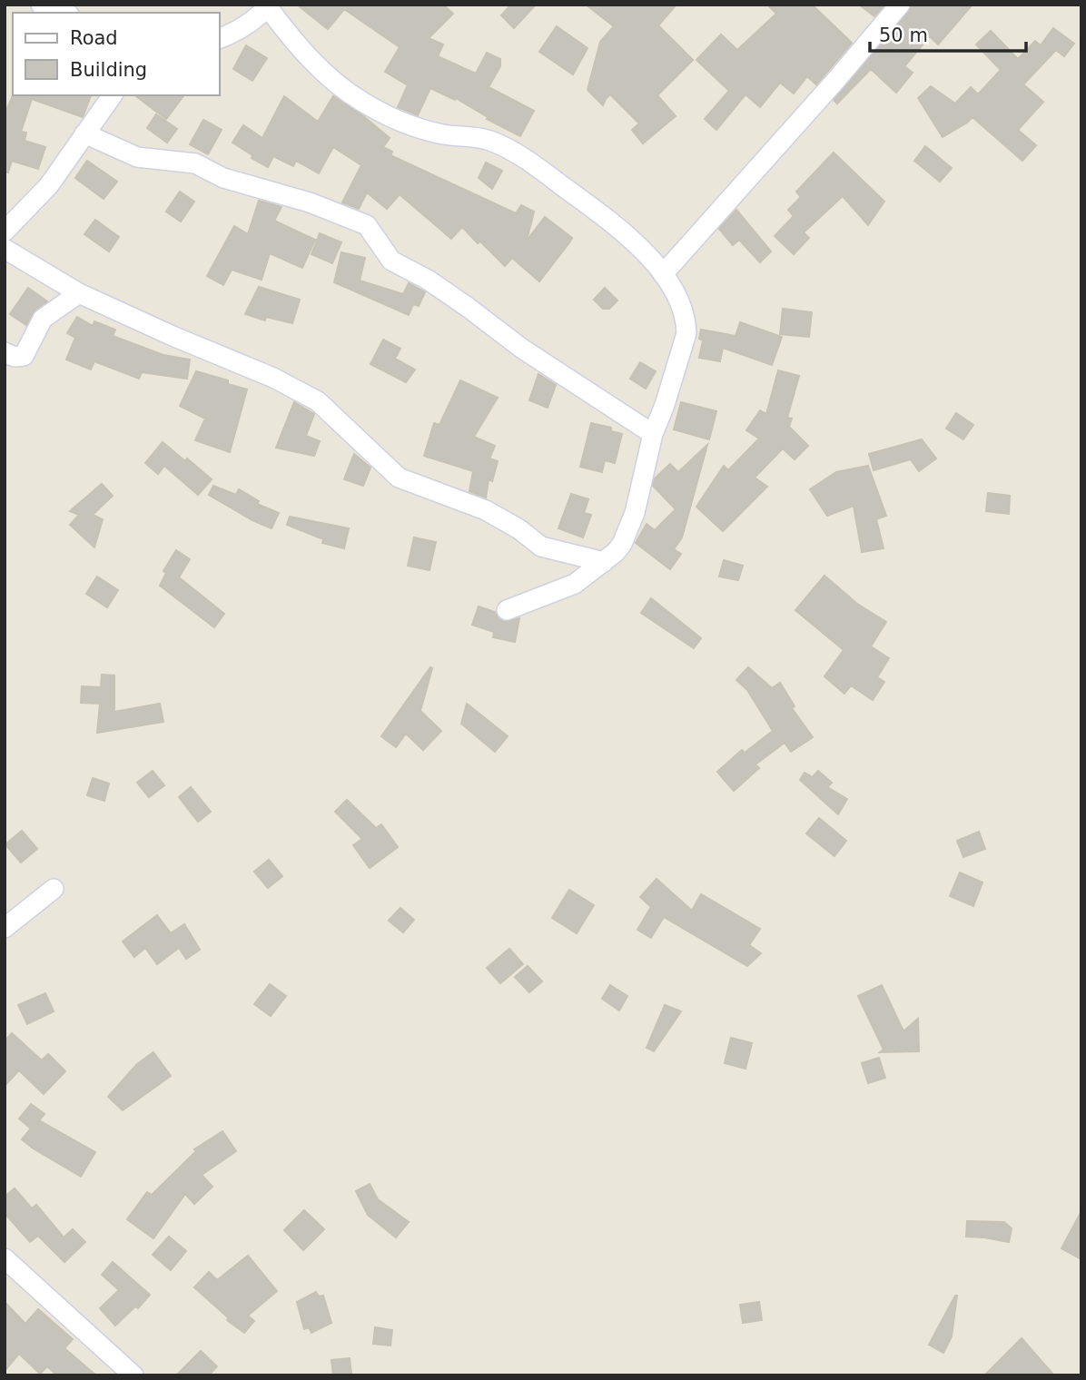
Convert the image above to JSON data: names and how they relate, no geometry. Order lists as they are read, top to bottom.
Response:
{
  "legend": ["Road", "Building"],
  "scale_bar": "50 m"
}
